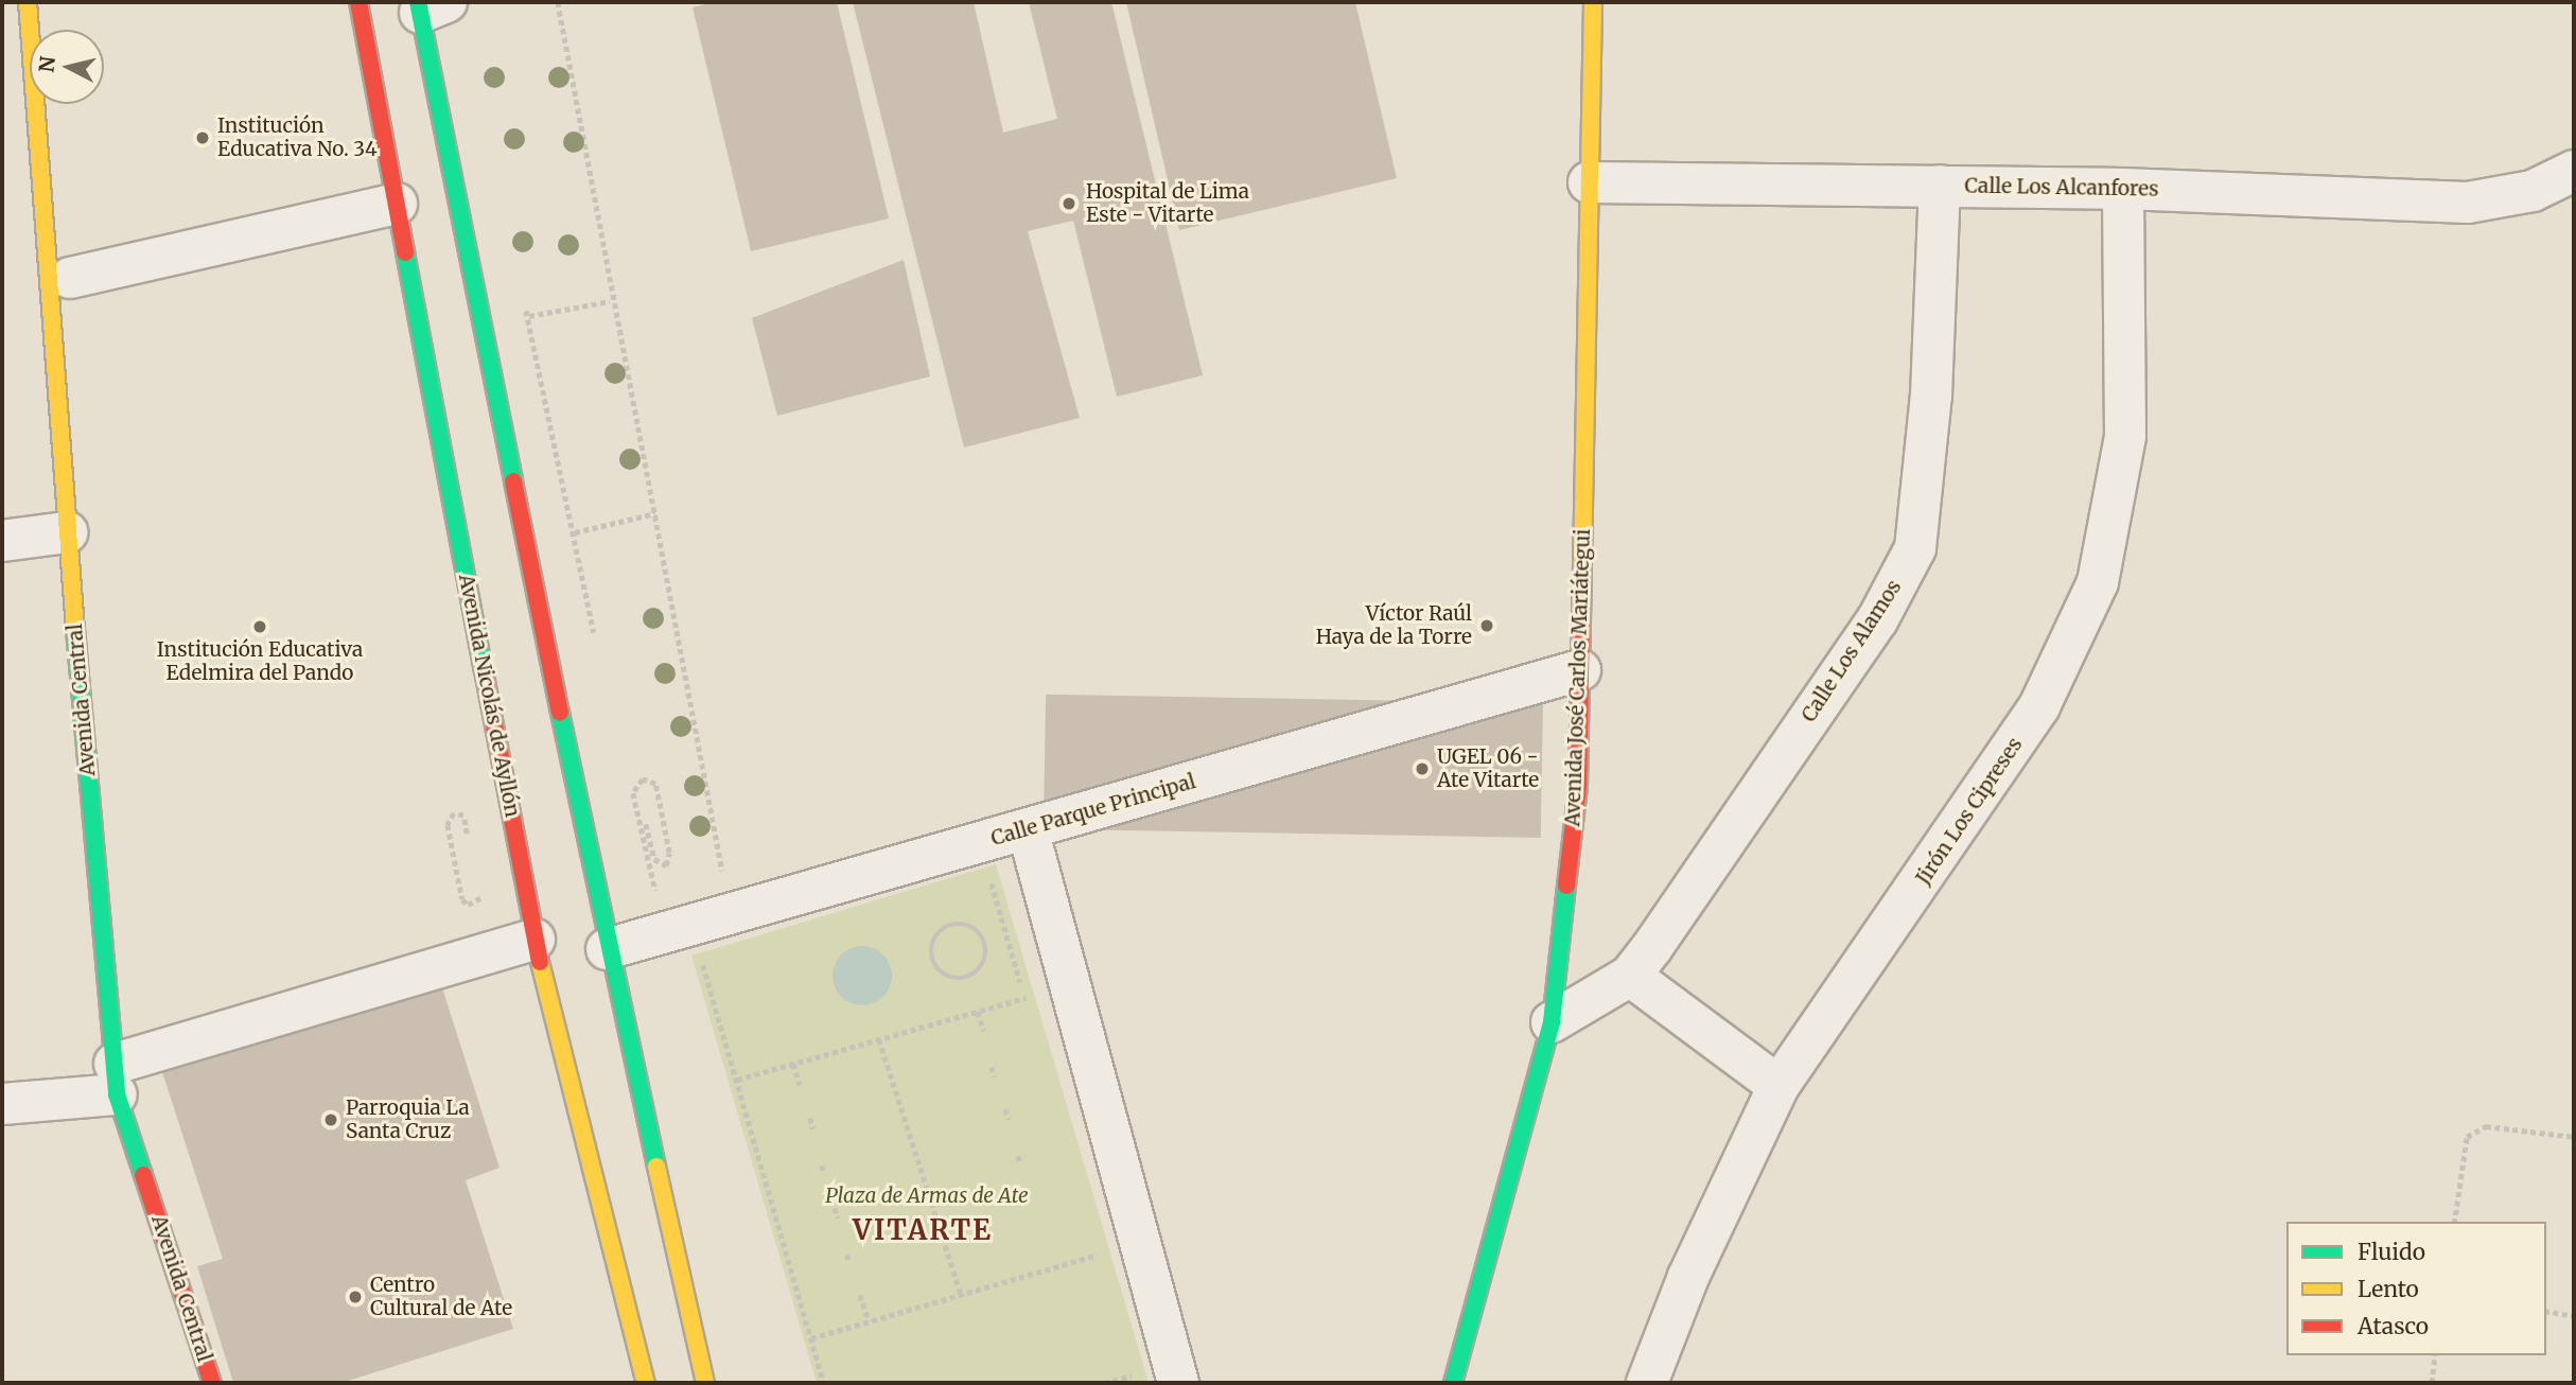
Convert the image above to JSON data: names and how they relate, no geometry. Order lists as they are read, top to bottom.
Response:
{
  "streets": {
    "street": [
      "Calle Los Alcanfores",
      "Calle Los Alamos",
      "Avenida José Carlos Mariátegui",
      "Avenida Nicolás de Ayllón",
      "Avenida Central",
      "Calle Parque Principal",
      "Jirón Los Cipreses"
    ]
  },
  "crossings": [
    ["Calle Los Alcanfores", "Calle Los Alamos"],
    ["Calle Los Alcanfores", "Avenida José Carlos Mariátegui"],
    ["Calle Los Alcanfores", "Jirón Los Cipreses"],
    ["Calle Los Alamos", "Avenida José Carlos Mariátegui"],
    ["Avenida José Carlos Mariátegui", "Calle Parque Principal"]
  ],
  "districts": ["VITARTE"],
  "parks": ["Plaza de Armas de Ate"],
  "places": [
    "Institución Educativa No. 34",
    "Hospital de Lima Este - Vitarte",
    "Víctor Raúl Haya de la Torre",
    "Institución Educativa Edelmira del Pando",
    "UGEL 06 - Ate Vitarte",
    "Parroquia La Santa Cruz",
    "Centro Cultural de Ate"
  ],
  "legend": ["Fluido", "Lento", "Atasco"],
  "north": "left"
}
